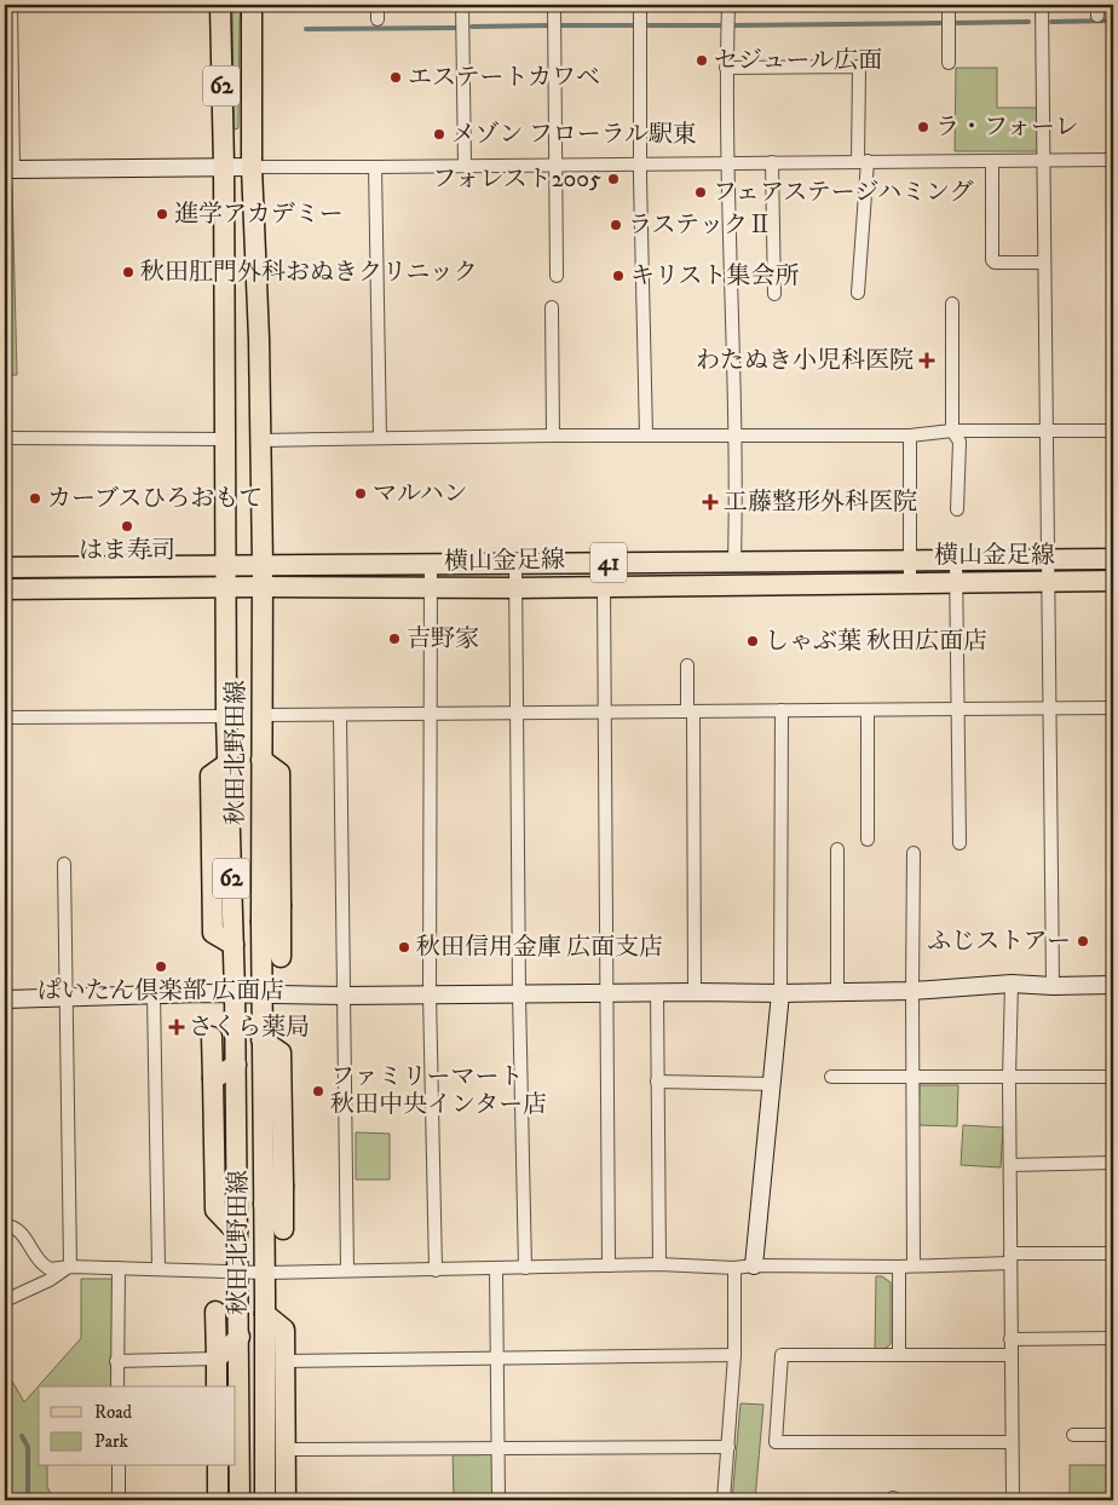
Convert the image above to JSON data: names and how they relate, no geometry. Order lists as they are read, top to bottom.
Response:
{
  "streets": {
    "main road": [
      "62",
      "横山金足線",
      "41",
      "秋田北野田線"
    ]
  },
  "crossings": [
    ["横山金足線", "秋田北野田線"]
  ],
  "places": {
    "other": [
      "セジュール広面",
      "エステートカワベ",
      "ラ・フォーレ",
      "メゾン フローラル駅東",
      "フォレスト2005",
      "フェアステージハミング",
      "進学アカデミー",
      "ラステックⅡ",
      "秋田肛門外科おぬきクリニック",
      "キリスト集会所",
      "マルハン",
      "カーブスひろおもて",
      "はま寿司",
      "吉野家",
      "しゃぶ葉 秋田広面店",
      "ふじストアー",
      "秋田信用金庫 広面支店",
      "ぱいたん倶楽部 広面店",
      "ファミリーマート 秋田中央インター店"
    ],
    "health": ["わたぬき小児科医院", "工藤整形外科医院", "さくら薬局"]
  },
  "legend": ["Road", "Park"]
}
